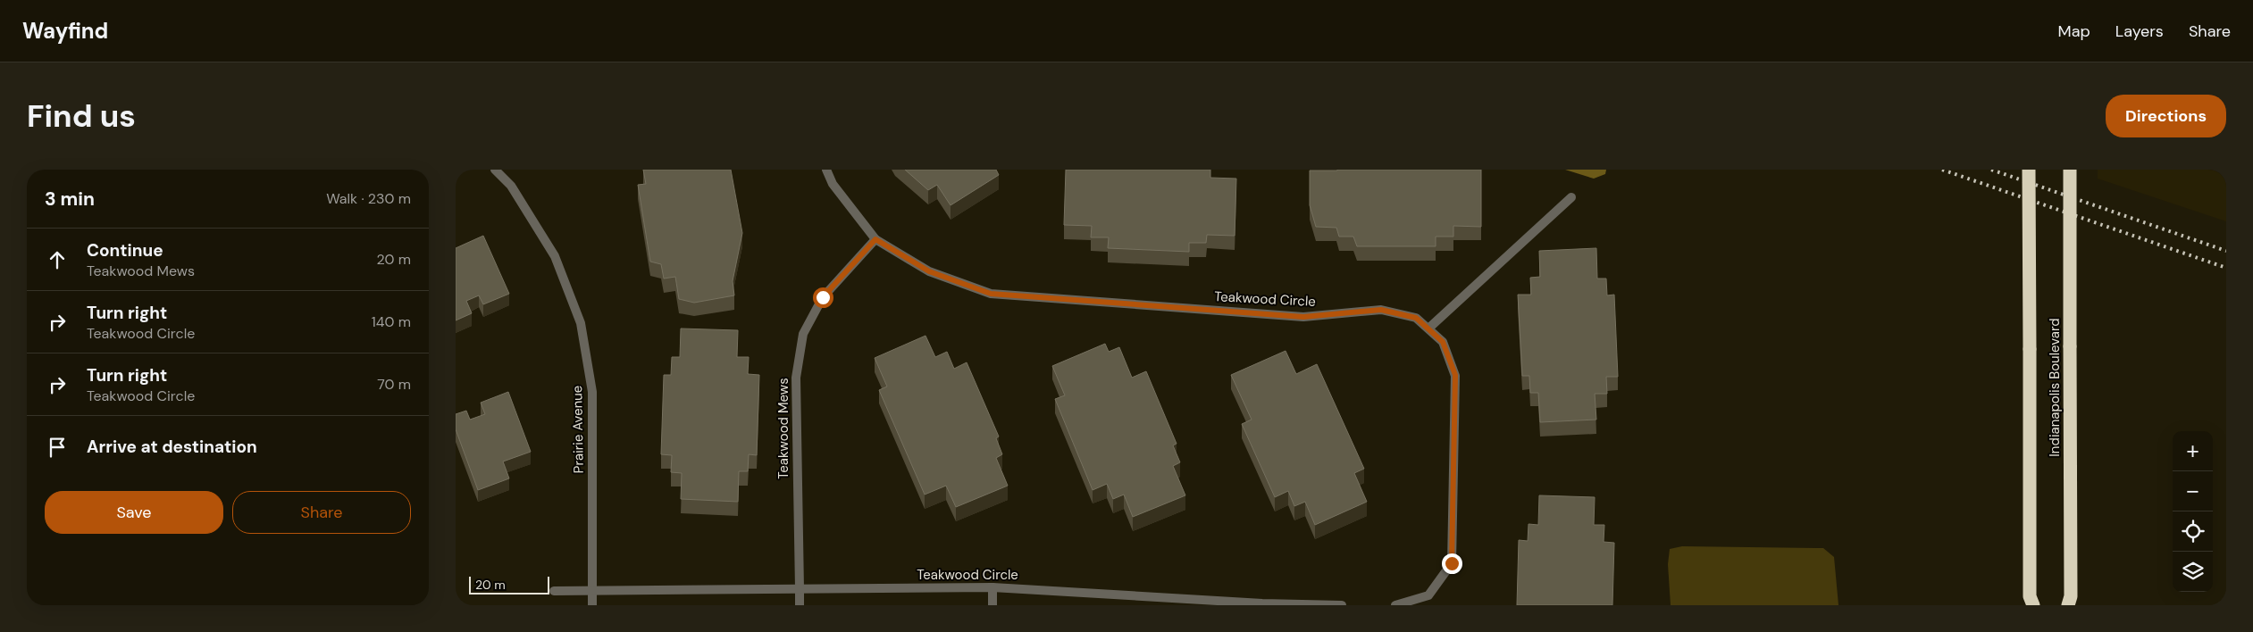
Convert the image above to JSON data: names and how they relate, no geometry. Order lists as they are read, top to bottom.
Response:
{
  "streets": {
    "highway": ["Indianapolis Boulevard"],
    "street": ["Teakwood Circle", "Teakwood Mews", "Prairie Avenue"]
  },
  "crossings": [
    ["Teakwood Circle", "Teakwood Mews"],
    ["Teakwood Circle", "Prairie Avenue"]
  ],
  "scale_bar": "20 m",
  "page": {
    "header": "Wayfind",
    "nav": ["Map", "Layers", "Share"],
    "buttons": [
      "Directions",
      ["Save", "Share"]
    ],
    "title": "Find us",
    "heading": ["3 min", "Walk · 230 m"],
    "list": [
      ["Continue", "Teakwood Mews", "20 m"],
      ["Turn right", "Teakwood Circle", "140 m"],
      ["Turn right", "Teakwood Circle", "70 m"],
      "Arrive at destination"
    ],
    "map_buttons": ["+", "−"],
    "scale": "20 m"
  }
}
